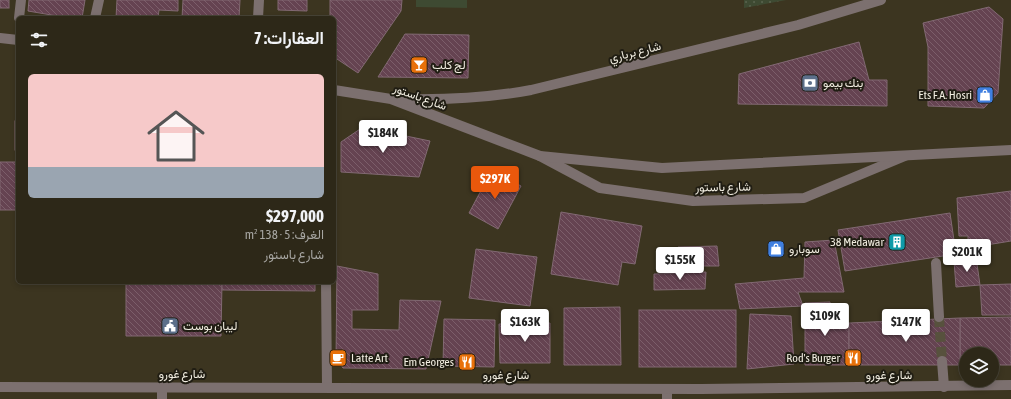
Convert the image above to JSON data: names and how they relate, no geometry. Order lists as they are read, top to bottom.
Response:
{
  "streets": {
    "street": ["شارع برباري", "شارع باستور", "شارع غورو"]
  },
  "crossings": [
    ["شارع برباري", "شارع باستور"]
  ],
  "places": {
    "bar": ["لج كلب"],
    "bank": ["بنك بيمو"],
    "shop": ["Ets F.A. Hosri", "سوبارو"],
    "building": ["38 Medawar"],
    "public building": ["ليبان بوست"],
    "cafe": ["Latte Art"],
    "restaurant": ["Rod's Burger", "Em Georges"]
  },
  "page": {
    "heading": "العقارات: 7",
    "list": [
      {
        "name": "$297,000",
        "note": "الغرف: 5 · 138 m² · شارع باستور"
      }
    ],
    "price": [
      "$184K",
      "$297K",
      "$201K",
      "$155K",
      "$109K",
      "$163K",
      "$147K"
    ]
  }
}
